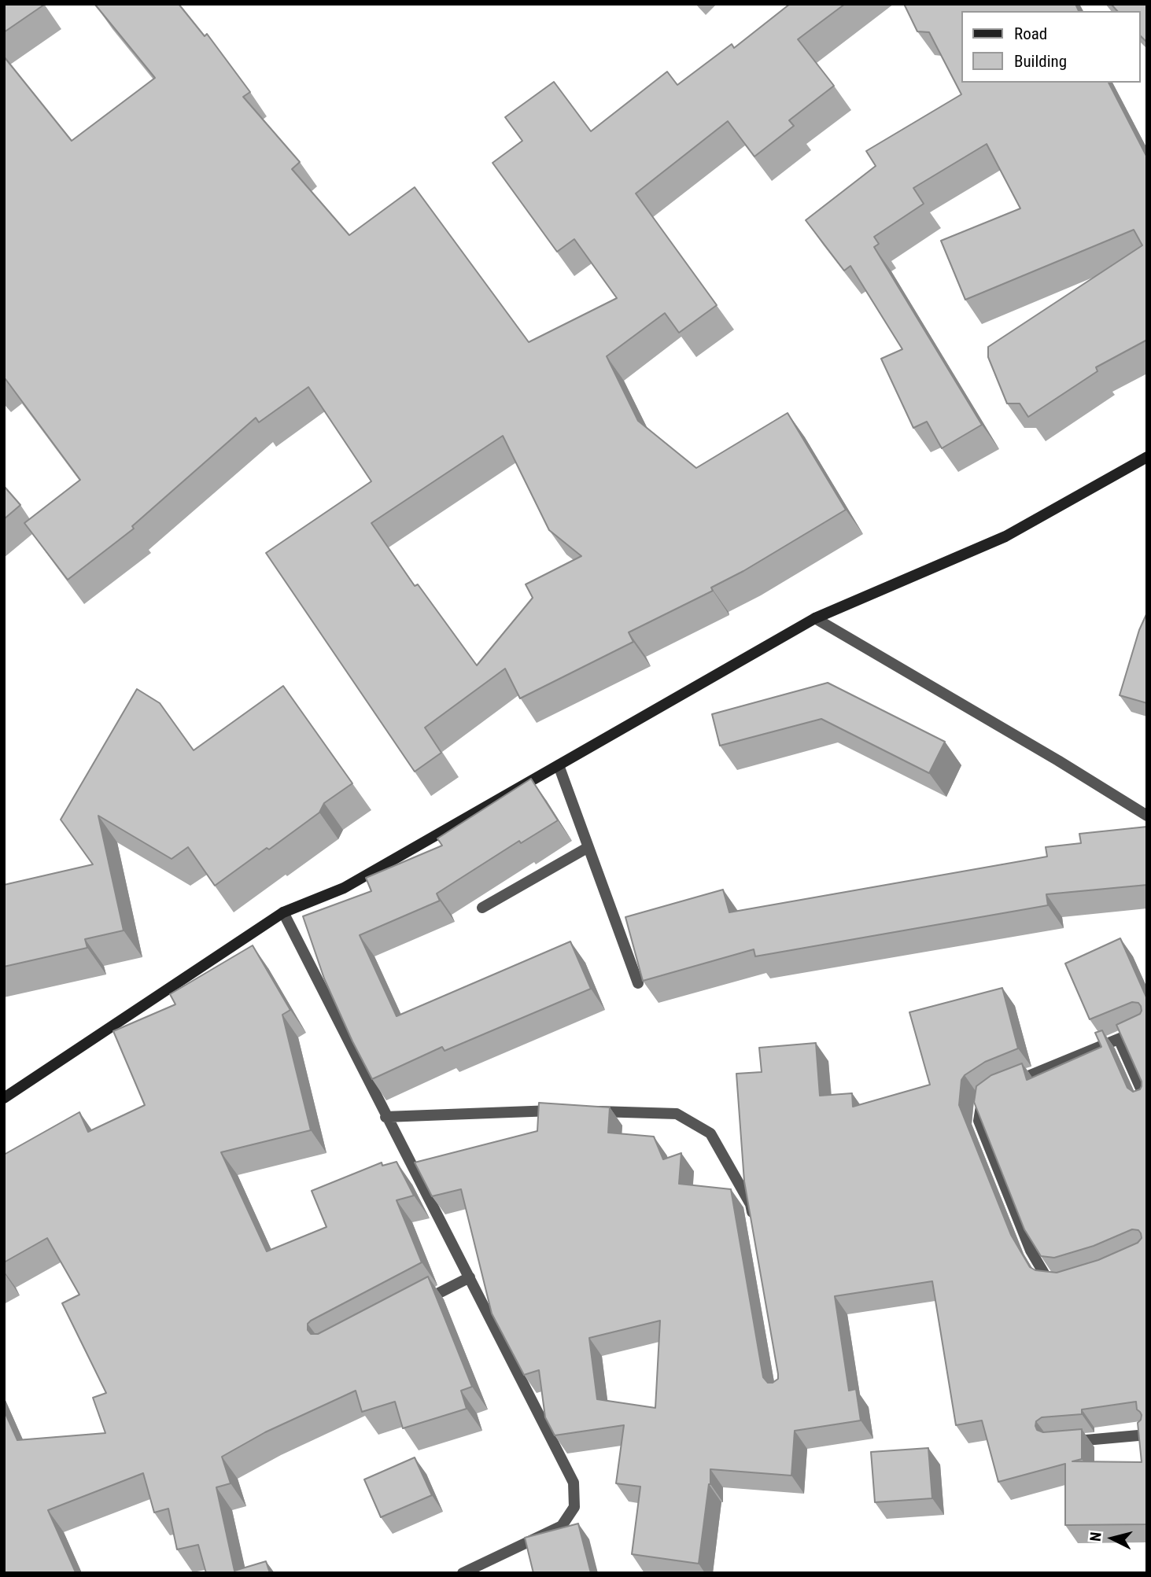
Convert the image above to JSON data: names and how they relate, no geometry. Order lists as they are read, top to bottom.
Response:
{
  "legend": ["Road", "Building"],
  "north": "left"
}
